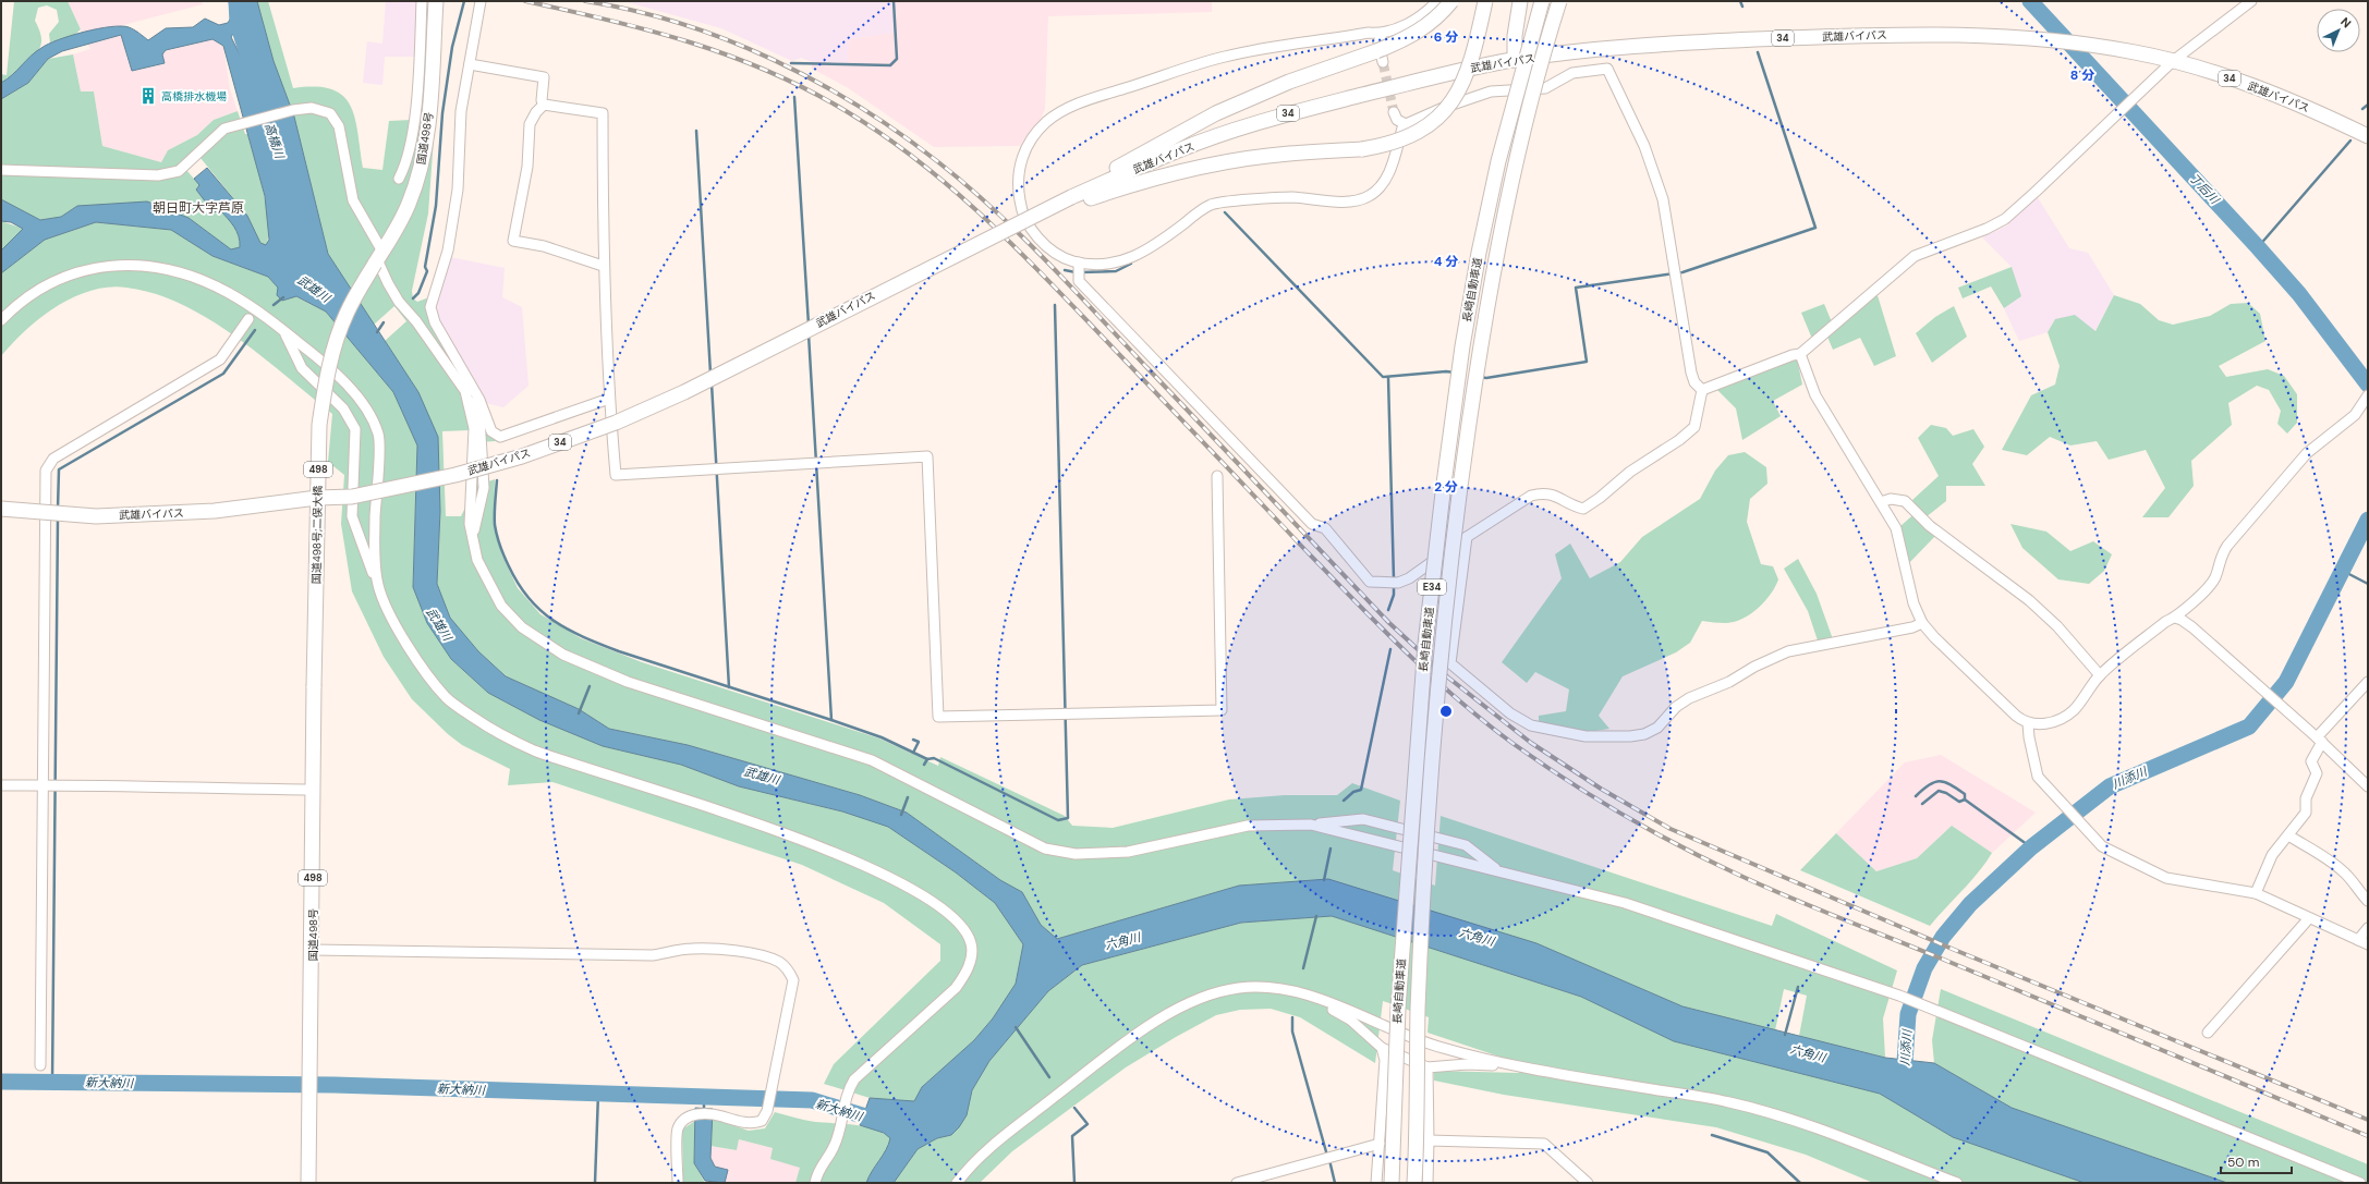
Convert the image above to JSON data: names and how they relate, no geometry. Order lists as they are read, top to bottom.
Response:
{
  "streets": {
    "highway": [
      "武雄バイパス",
      "34",
      "国道498号",
      "長崎自動車道",
      "498",
      "国道498号;二俣大橋",
      "E34"
    ]
  },
  "crossings": [
    ["武雄バイパス", "国道498号;二俣大橋"],
    ["国道498号", "国道498号;二俣大橋"]
  ],
  "districts": ["朝日町大字芦原"],
  "water": [
    "高橋川",
    "丁后川",
    "武雄川",
    "川添川",
    "六角川",
    "新大納川"
  ],
  "places": {
    "building": ["高橋排水機場"]
  },
  "scale_bar": "50 m",
  "north": "top right",
  "rings": [
    "6 分",
    "8 分",
    "4 分",
    "2 分"
  ]
}
